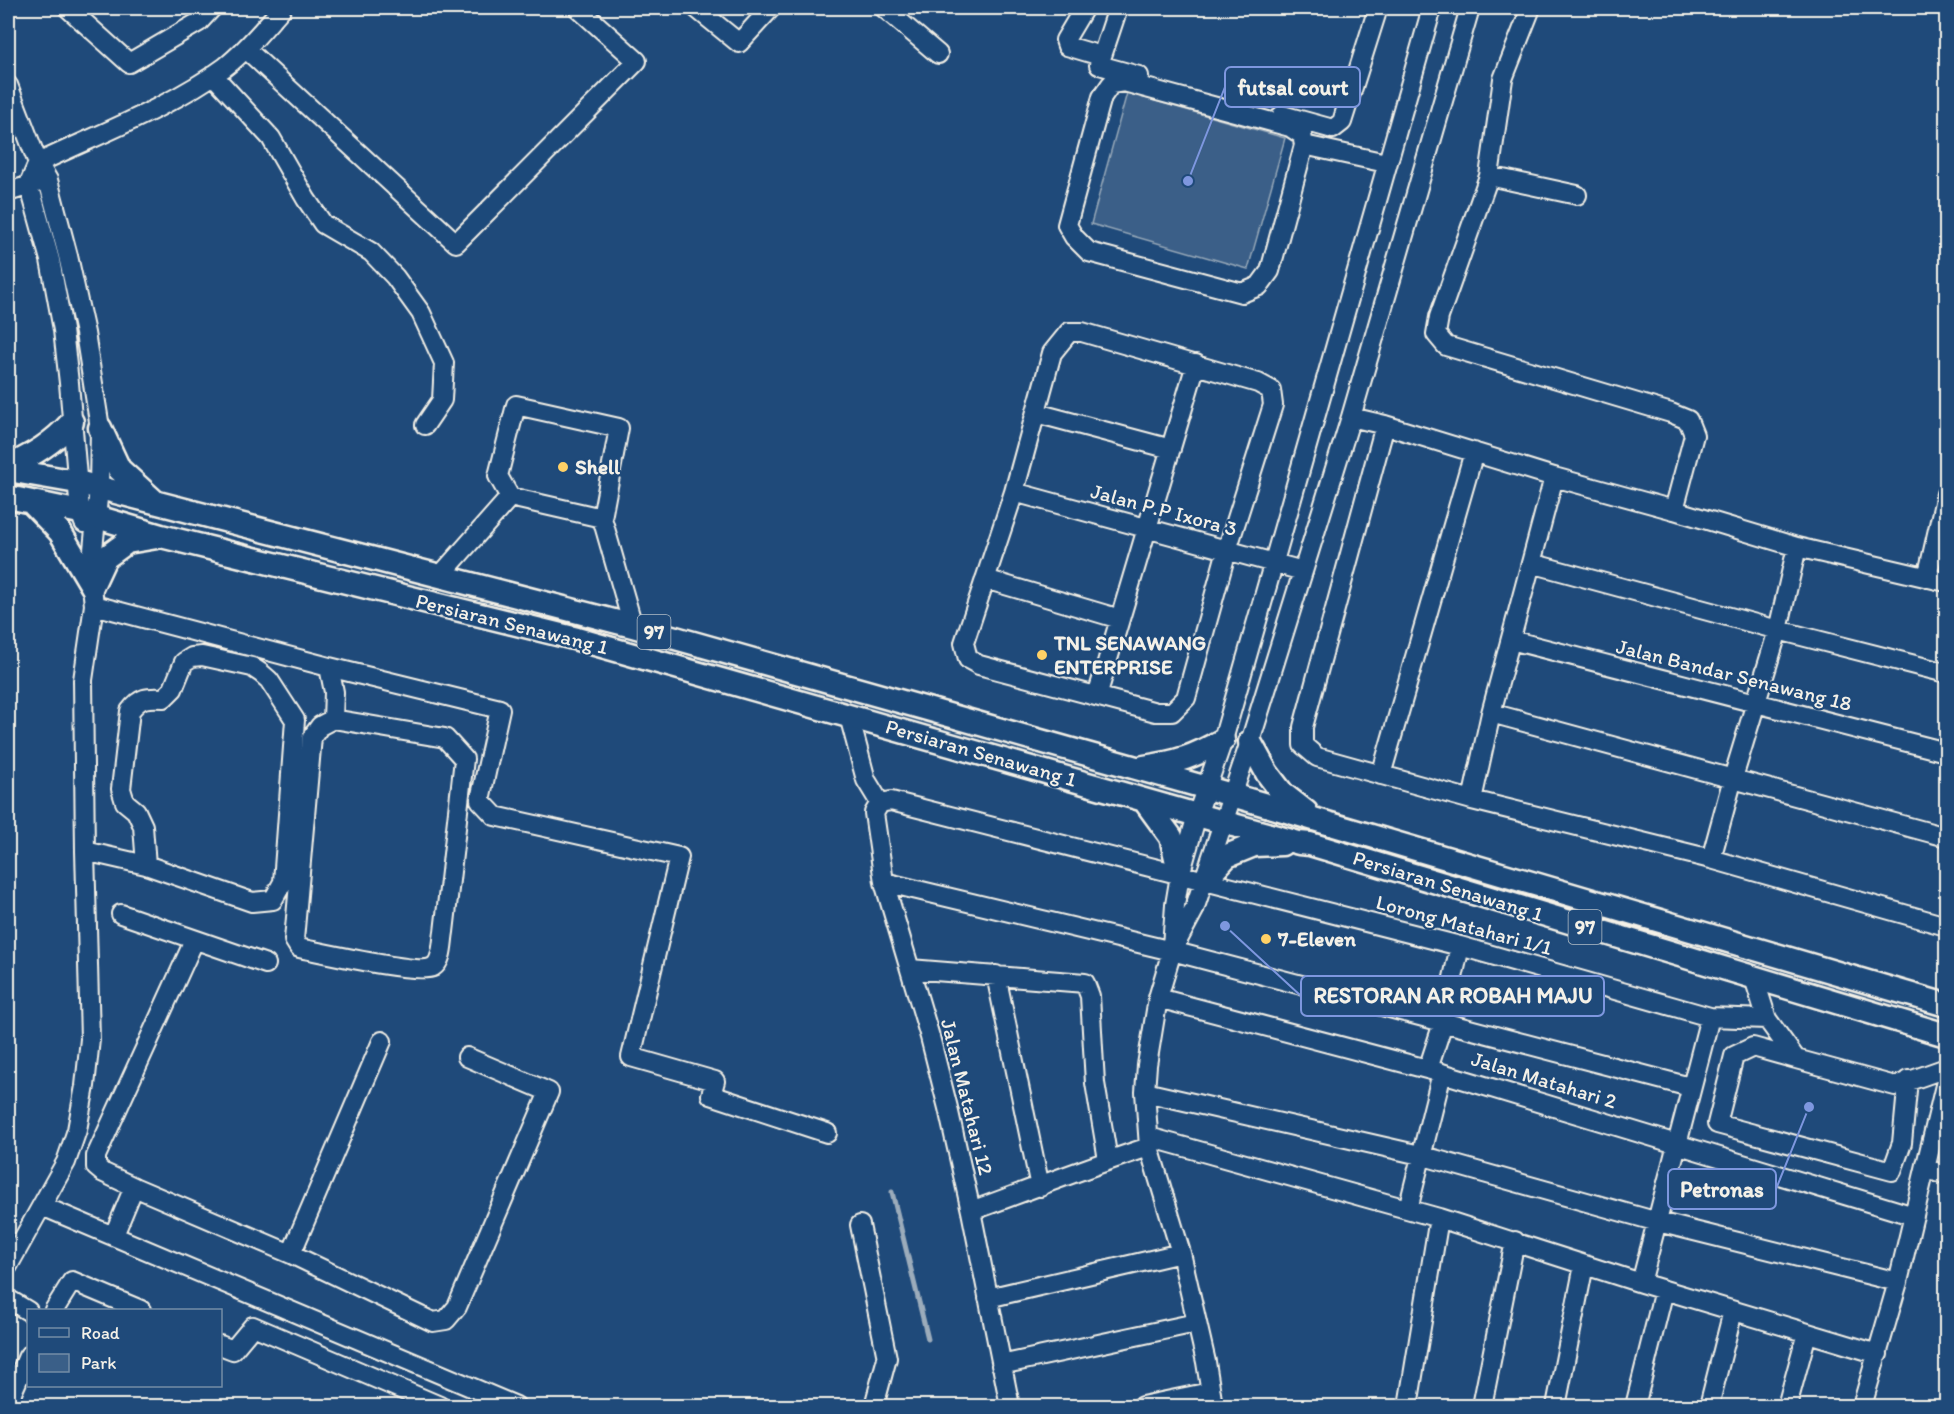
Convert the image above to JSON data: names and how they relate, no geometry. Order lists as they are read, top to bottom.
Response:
{
  "streets": {
    "main road": ["Persiaran Senawang 1", "97"],
    "street": [
      "Jalan P.P Ixora 3",
      "Jalan Bandar Senawang 18",
      "Lorong Matahari 1/1",
      "Jalan Matahari 2",
      "Jalan Matahari 12"
    ]
  },
  "crossings": [
    ["Lorong Matahari 1/1", "Jalan Matahari 12"]
  ],
  "places": [
    "futsal court",
    "Shell",
    "TNL SENAWANG ENTERPRISE",
    "RESTORAN AR ROBAH MAJU",
    "7-Eleven",
    "Petronas"
  ],
  "legend": ["Road", "Park"]
}
